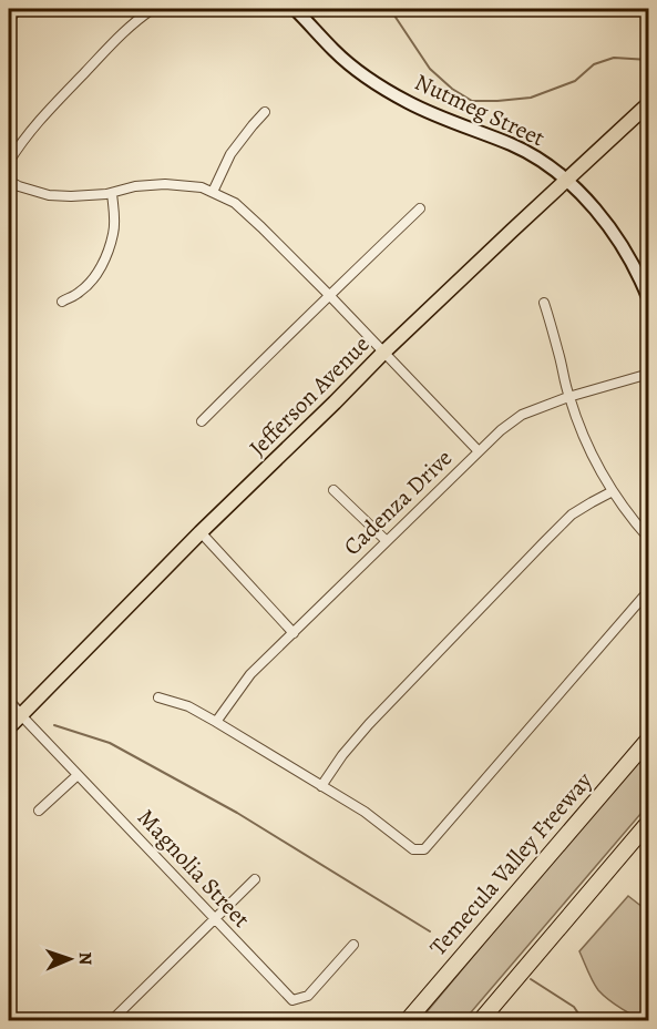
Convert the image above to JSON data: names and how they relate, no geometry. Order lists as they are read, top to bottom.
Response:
{
  "streets": {
    "highway": ["Temecula Valley Freeway"],
    "main road": ["Nutmeg Street", "Jefferson Avenue"],
    "street": ["Cadenza Drive", "Magnolia Street"]
  },
  "crossings": [
    ["Nutmeg Street", "Jefferson Avenue"],
    ["Jefferson Avenue", "Magnolia Street"]
  ],
  "north": "right"
}
